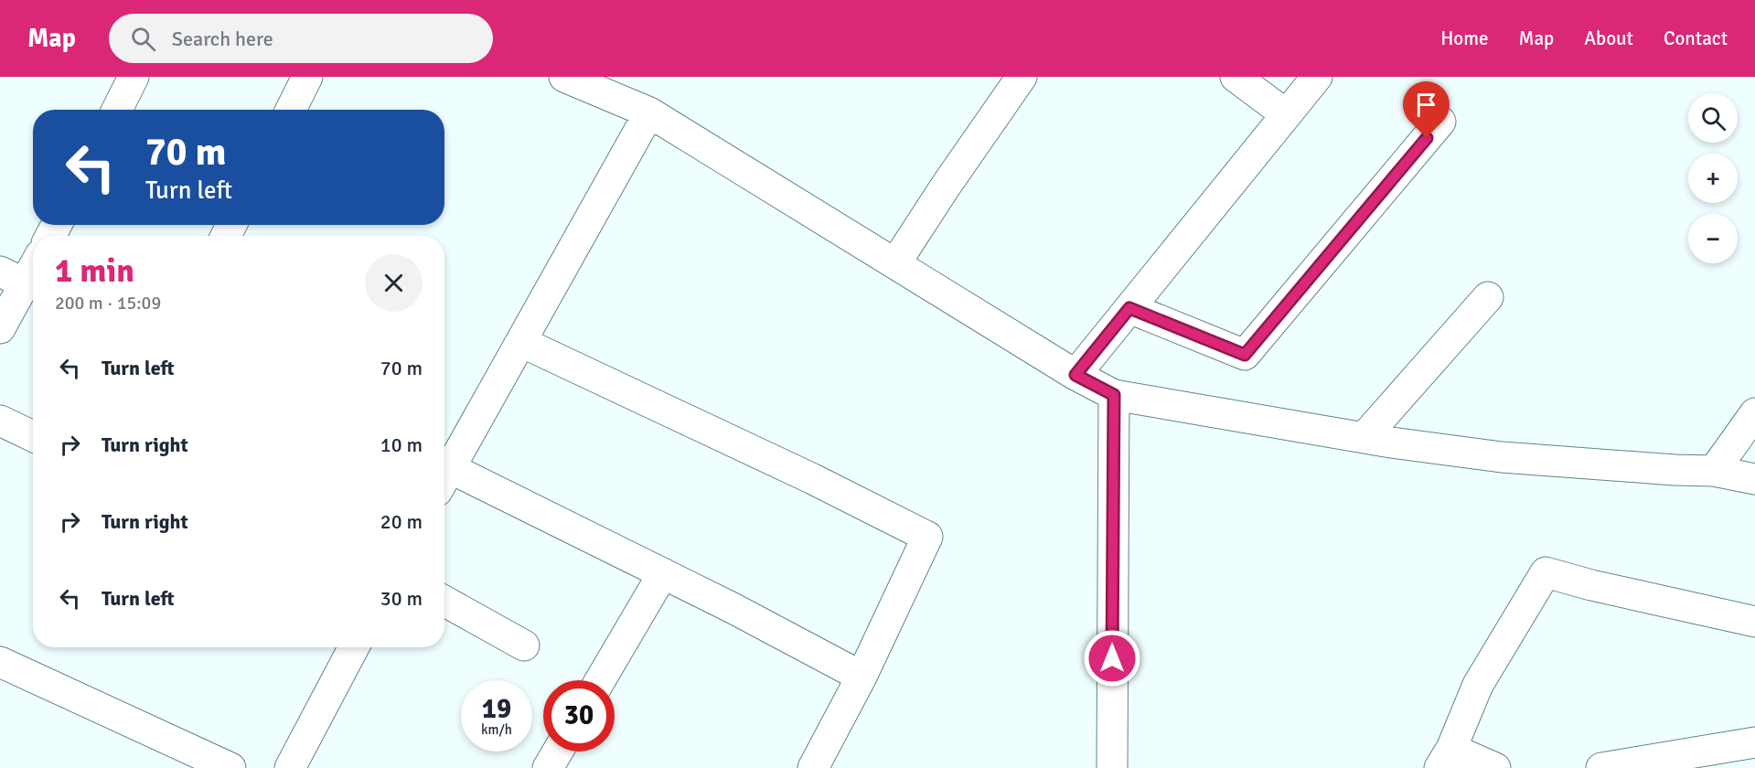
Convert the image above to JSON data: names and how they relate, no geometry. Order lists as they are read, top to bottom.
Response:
{
  "page": {
    "header": "Map",
    "search": "Search here",
    "nav": [
      "Home",
      "Map",
      "About",
      "Contact"
    ],
    "map_buttons": ["+", "−"],
    "turn": ["70 m", "Turn left"],
    "heading": ["1 min", "200 m · 15:09"],
    "list": [
      {
        "name": "Turn left",
        "value": "70 m"
      },
      {
        "name": "Turn right",
        "value": "10 m"
      },
      {
        "name": "Turn right",
        "value": "20 m"
      },
      {
        "name": "Turn left",
        "value": "30 m"
      }
    ],
    "speed": "19 km/h",
    "limit": "30"
  }
}
